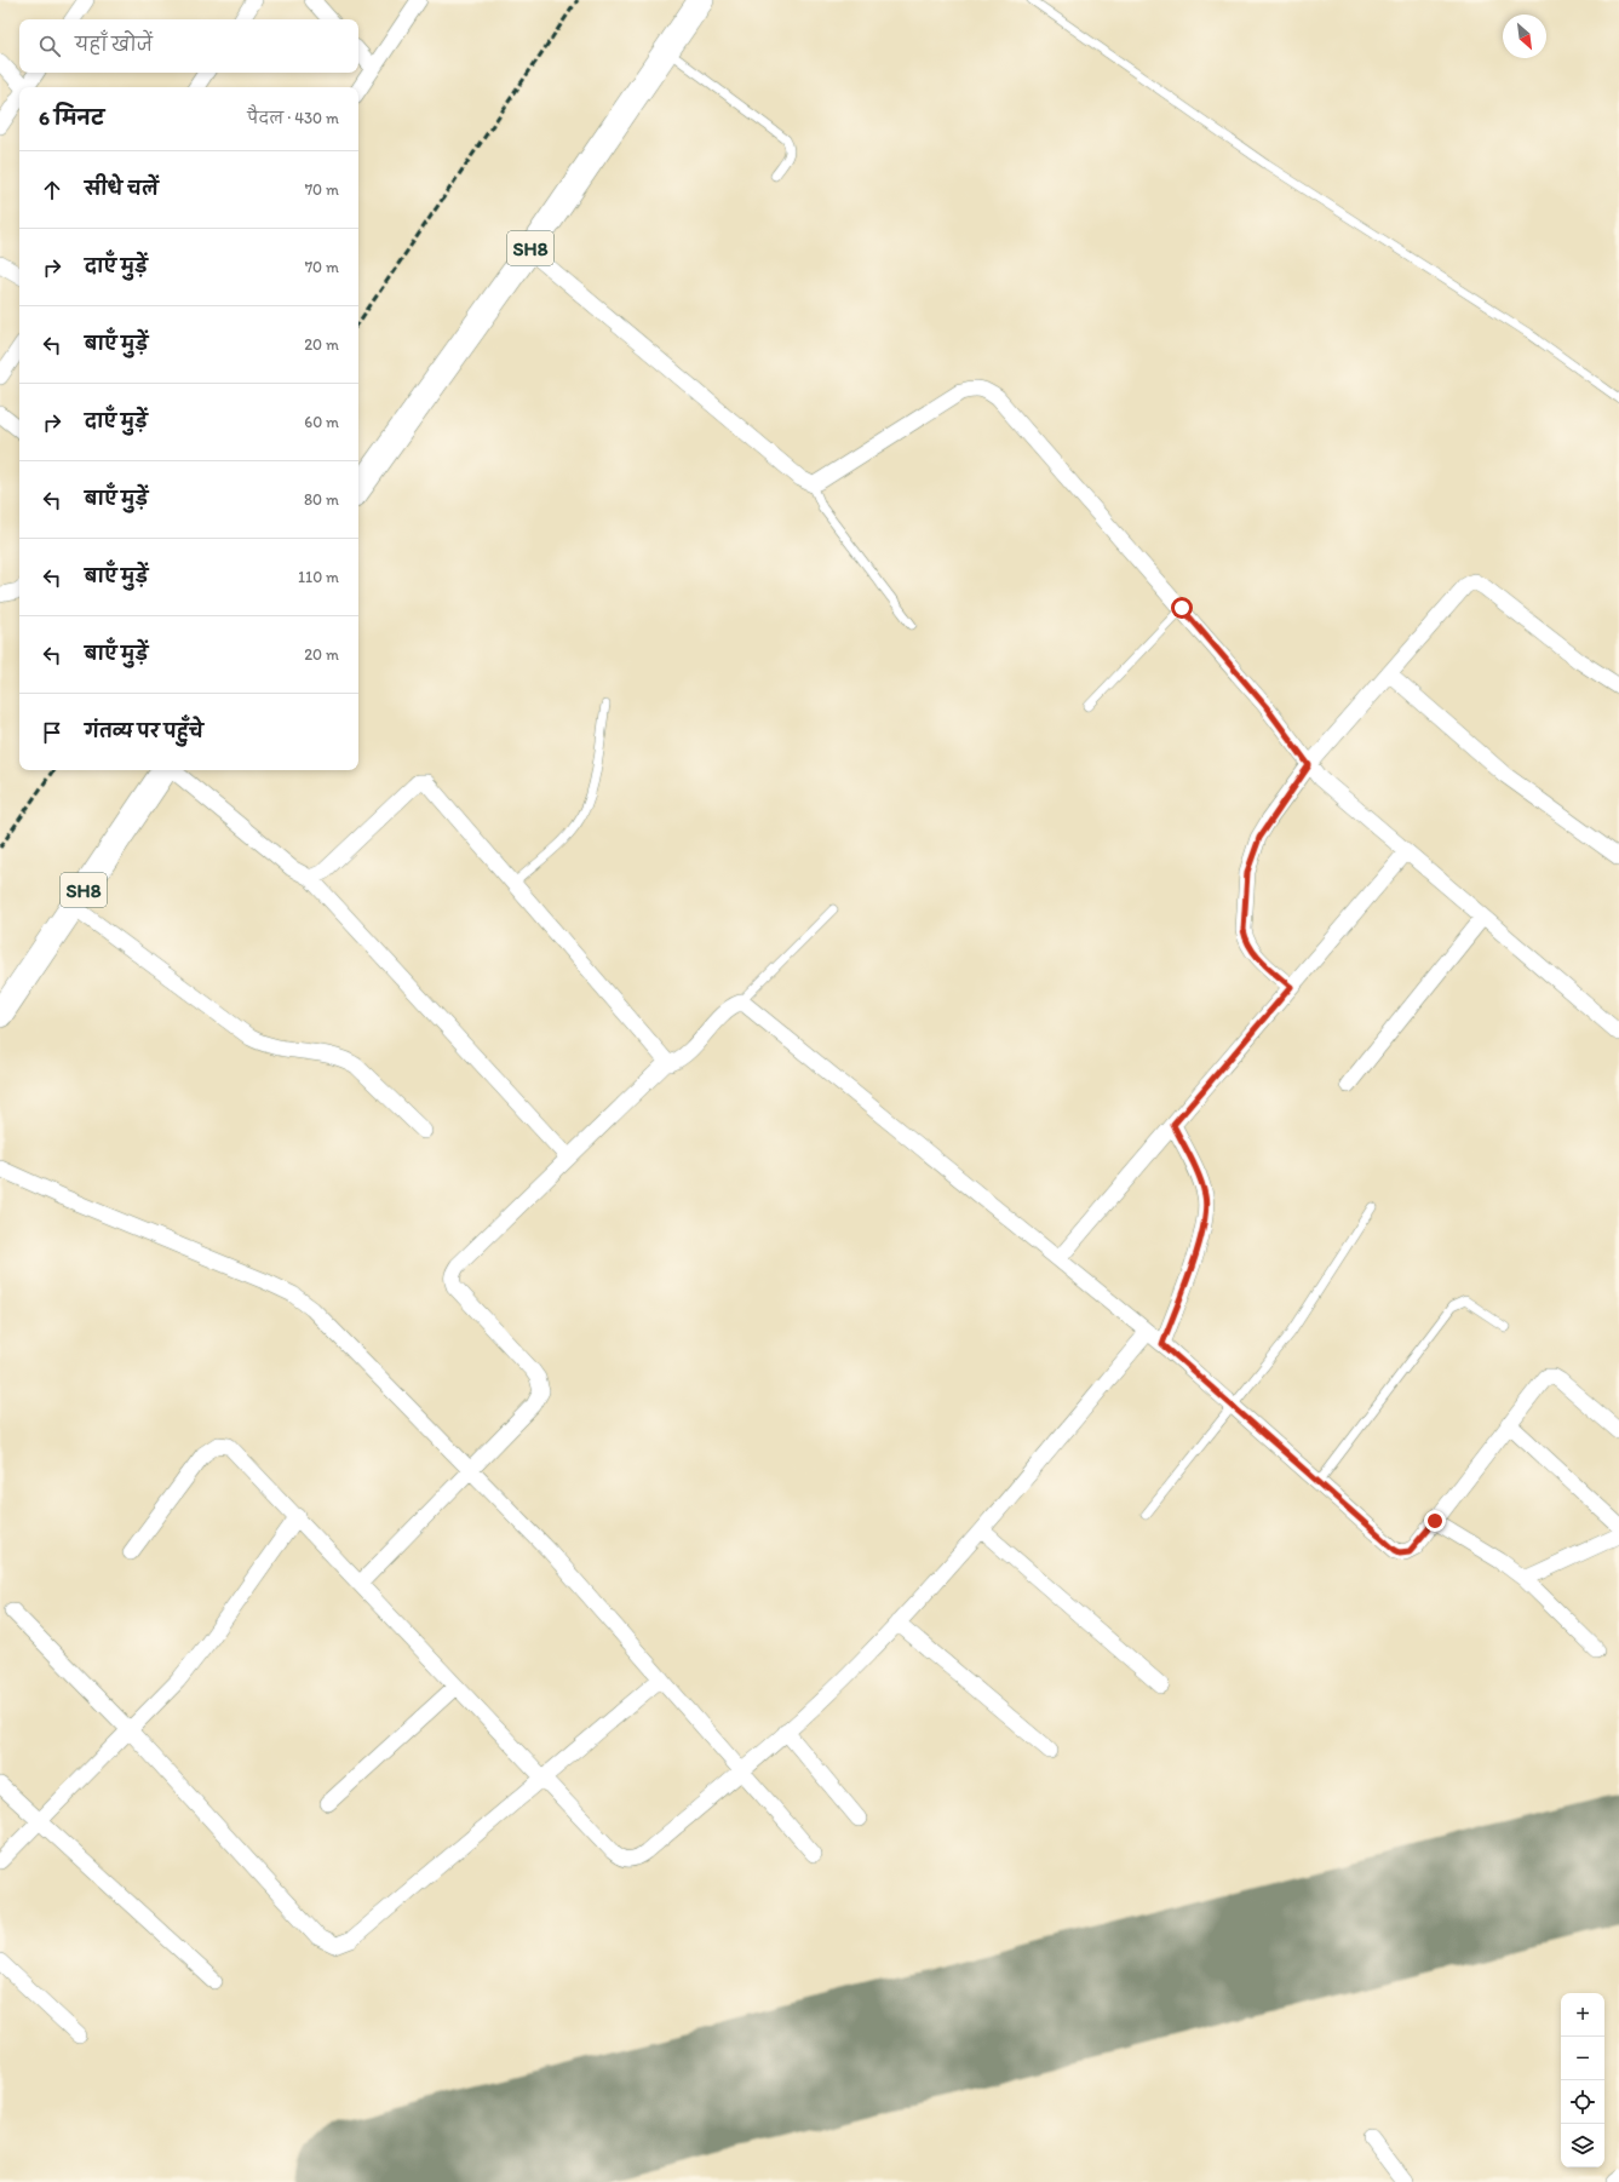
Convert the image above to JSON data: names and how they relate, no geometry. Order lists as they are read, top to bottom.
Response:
{
  "streets": {
    "main road": ["SH8"]
  },
  "north": "bottom right",
  "page": {
    "search": "यहाँ खोजें",
    "heading": ["6 मिनट", "पैदल · 430 m"],
    "list": [
      ["सीधे चलें", "70 m"],
      ["दाएँ मुड़ें", "70 m"],
      ["बाएँ मुड़ें", "20 m"],
      ["दाएँ मुड़ें", "60 m"],
      ["बाएँ मुड़ें", "80 m"],
      ["बाएँ मुड़ें", "110 m"],
      ["बाएँ मुड़ें", "20 m"],
      "गंतव्य पर पहुँचे"
    ],
    "map_buttons": ["+", "−"]
  }
}
